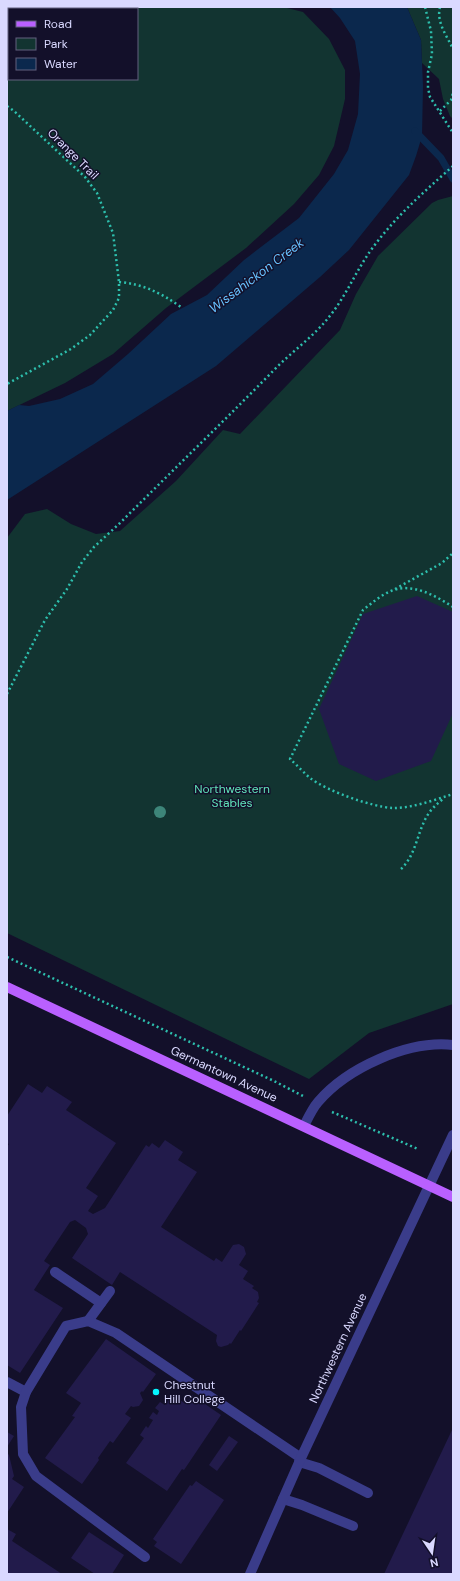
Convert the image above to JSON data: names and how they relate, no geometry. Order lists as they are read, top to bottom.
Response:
{
  "streets": {
    "main road": ["Germantown Avenue"],
    "street": ["Northwestern Avenue"],
    "path": ["Orange Trail"]
  },
  "crossings": [
    ["Germantown Avenue", "Northwestern Avenue"]
  ],
  "water": ["Wissahickon Creek"],
  "parks": ["Northwestern Stables"],
  "places": ["Chestnut Hill College"],
  "legend": ["Road", "Park", "Water"],
  "north": "bottom"
}
